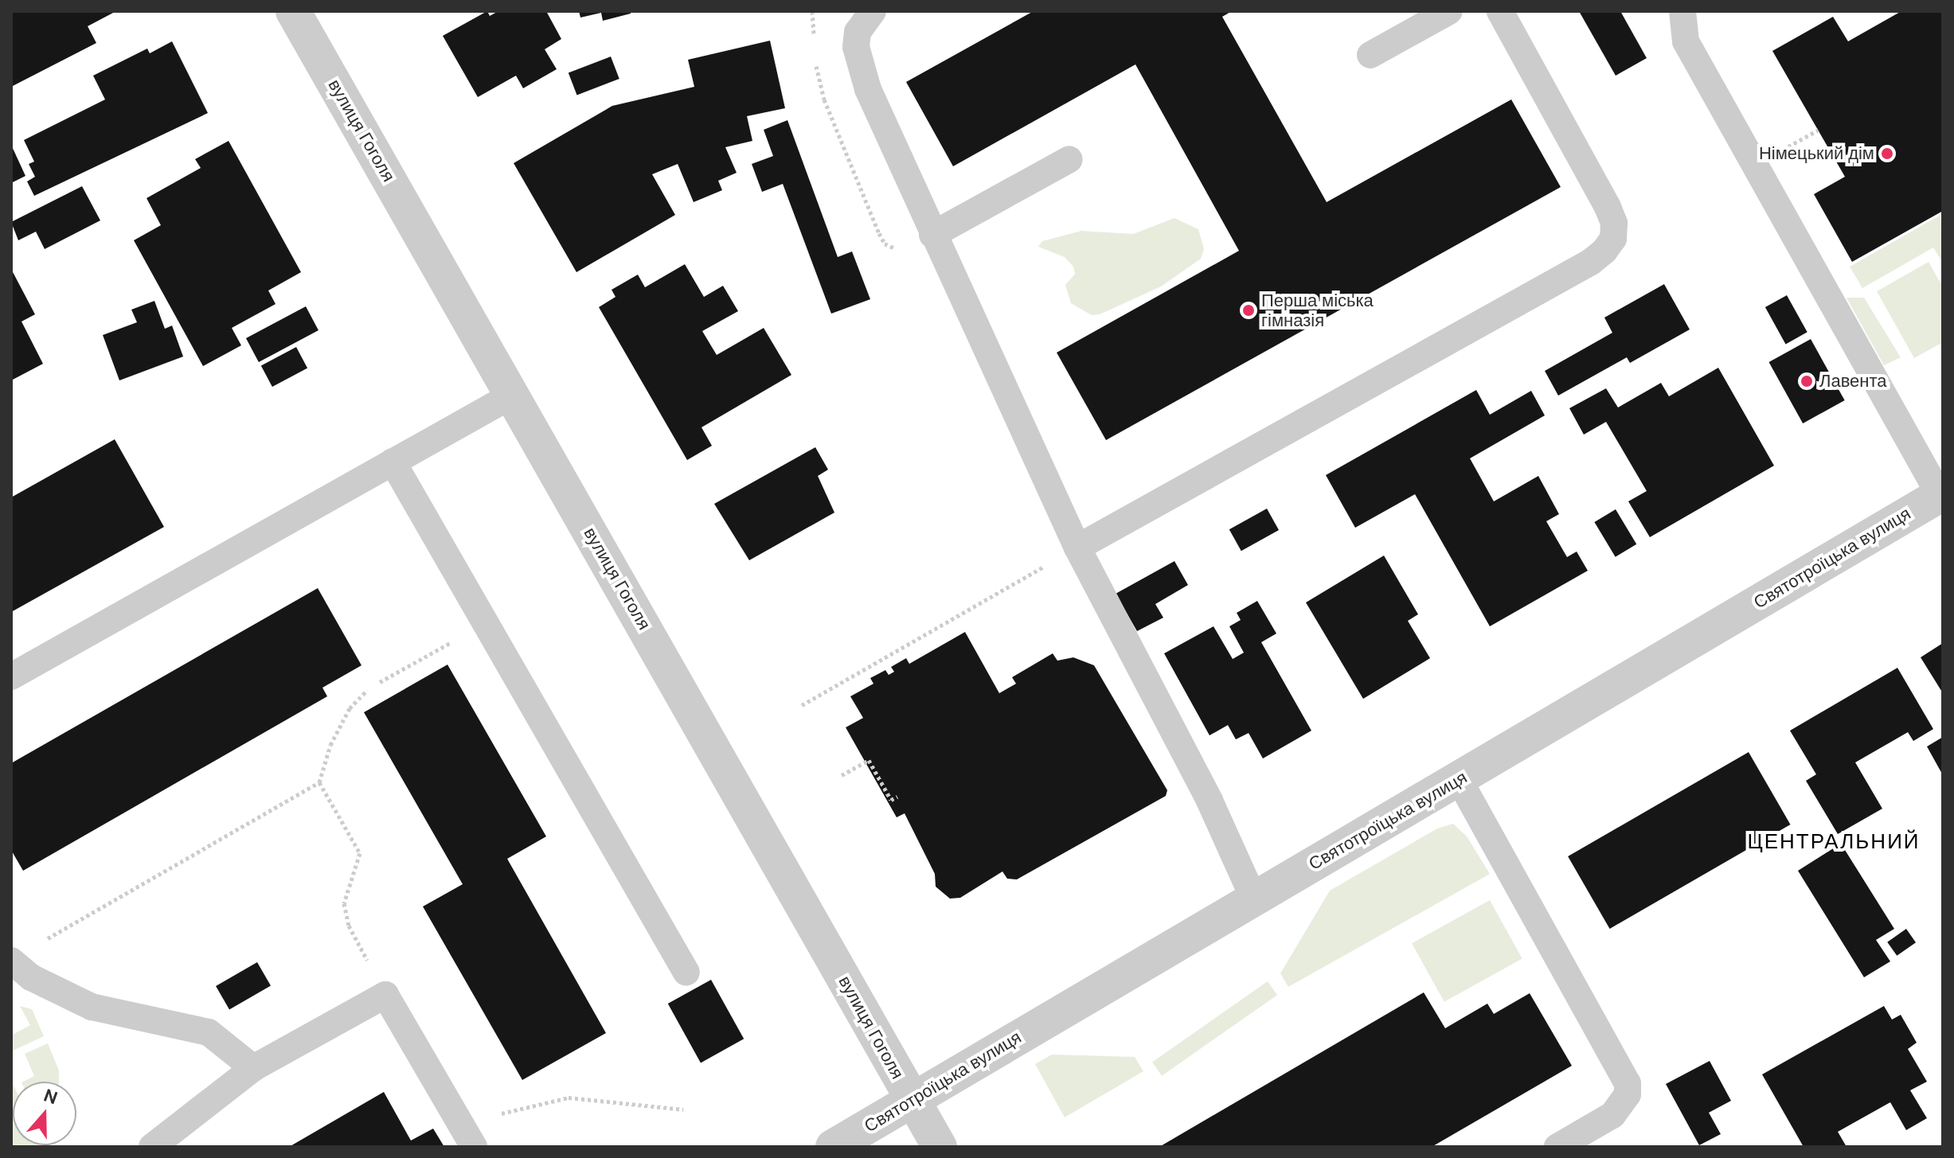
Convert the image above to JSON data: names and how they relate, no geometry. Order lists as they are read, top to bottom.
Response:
{
  "streets": {
    "street": ["вулиця Гоголя", "Святотроїцька вулиця"]
  },
  "crossings": [
    ["вулиця Гоголя", "Святотроїцька вулиця"]
  ],
  "districts": ["ЦЕНТРАЛЬНИЙ"],
  "places": ["Німецький дім", "Перша міська гімназія", "Лавента"],
  "north": "top"
}
